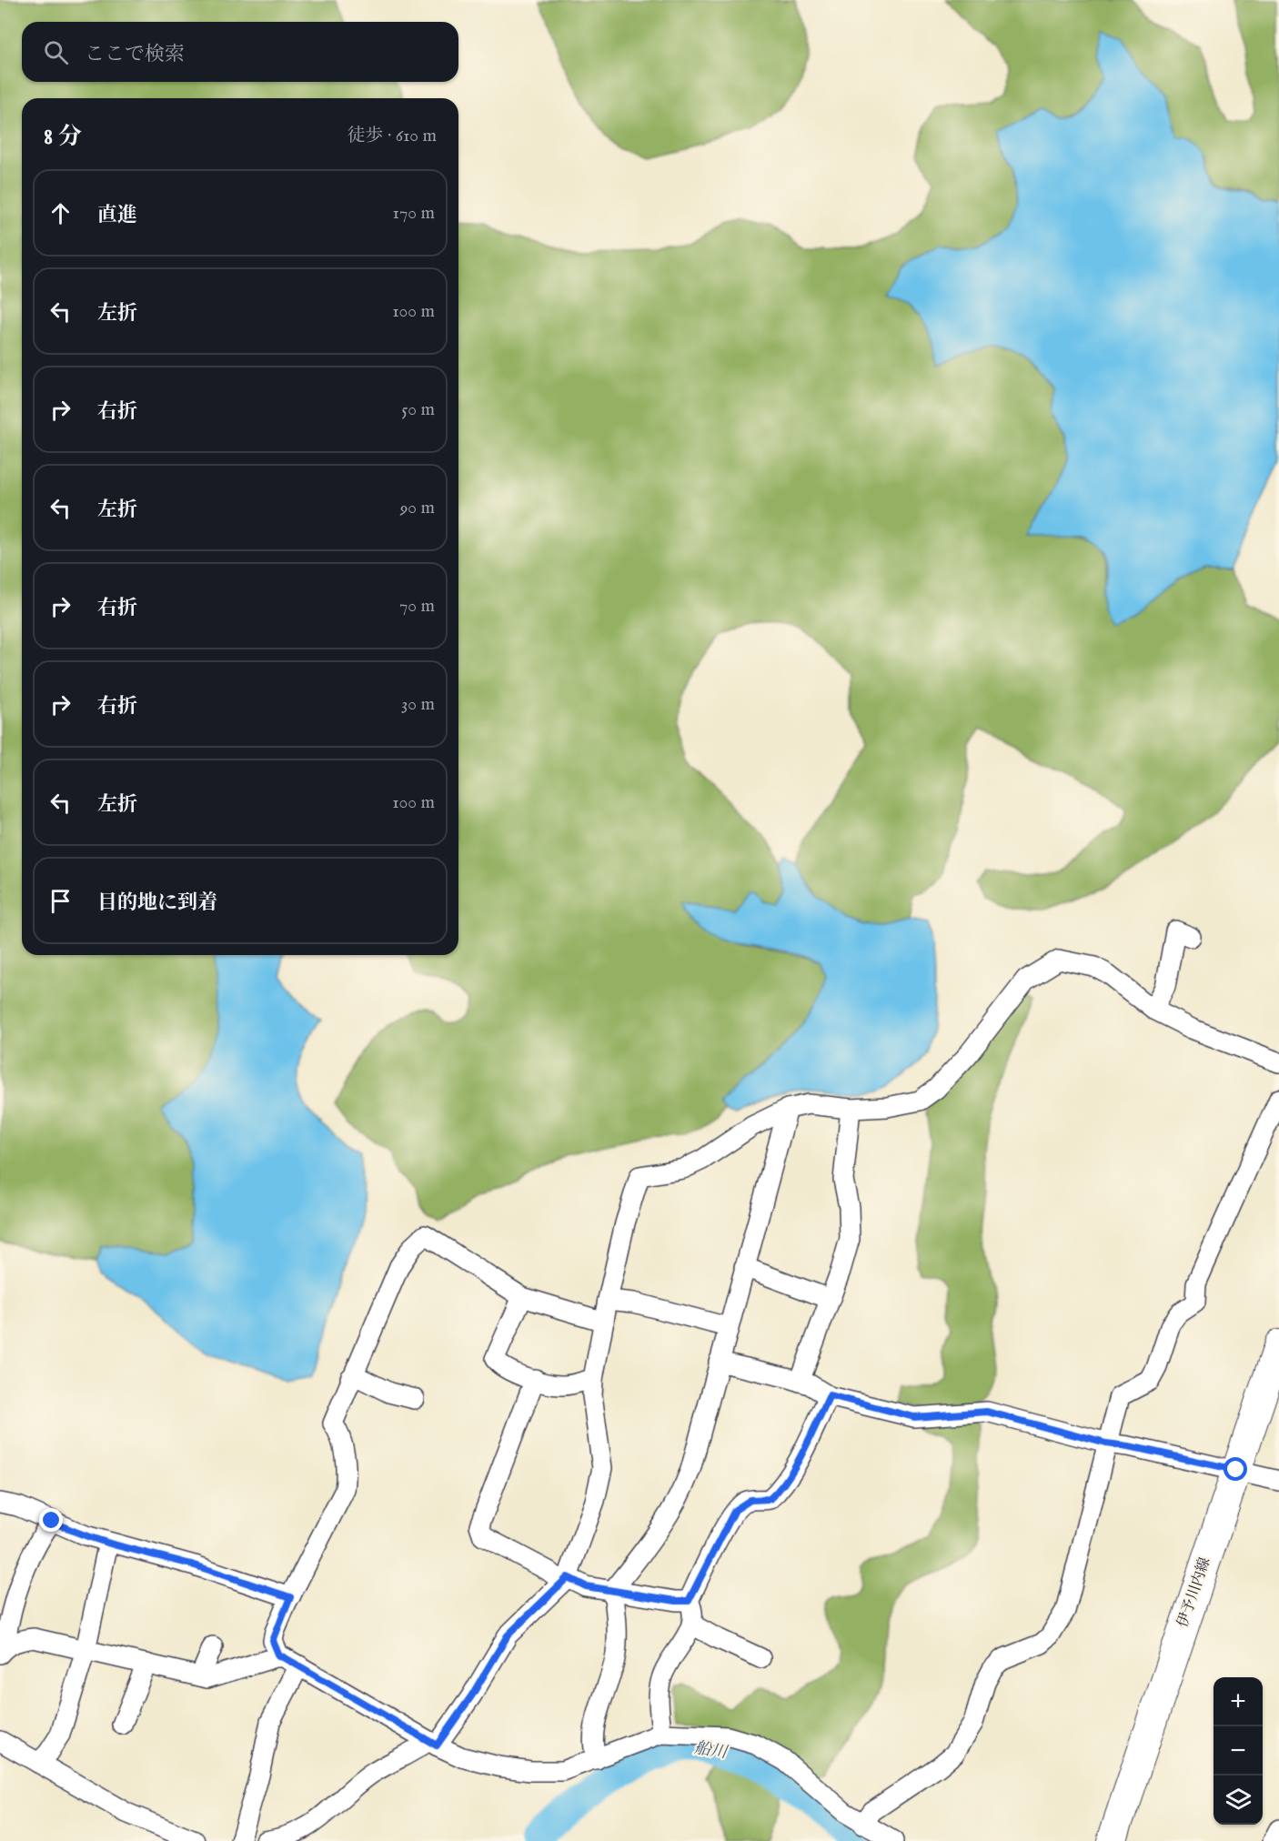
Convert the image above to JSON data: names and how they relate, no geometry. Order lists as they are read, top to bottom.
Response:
{
  "streets": {
    "main road": ["伊予川内線"]
  },
  "water": ["船川"],
  "page": {
    "search": "ここで検索",
    "heading": ["8 分", "徒歩 · 610 m"],
    "list": [
      ["直進", "170 m"],
      ["左折", "100 m"],
      ["右折", "50 m"],
      ["左折", "90 m"],
      ["右折", "70 m"],
      ["右折", "30 m"],
      ["左折", "100 m"],
      "目的地に到着"
    ],
    "map_buttons": ["+", "−"]
  }
}
